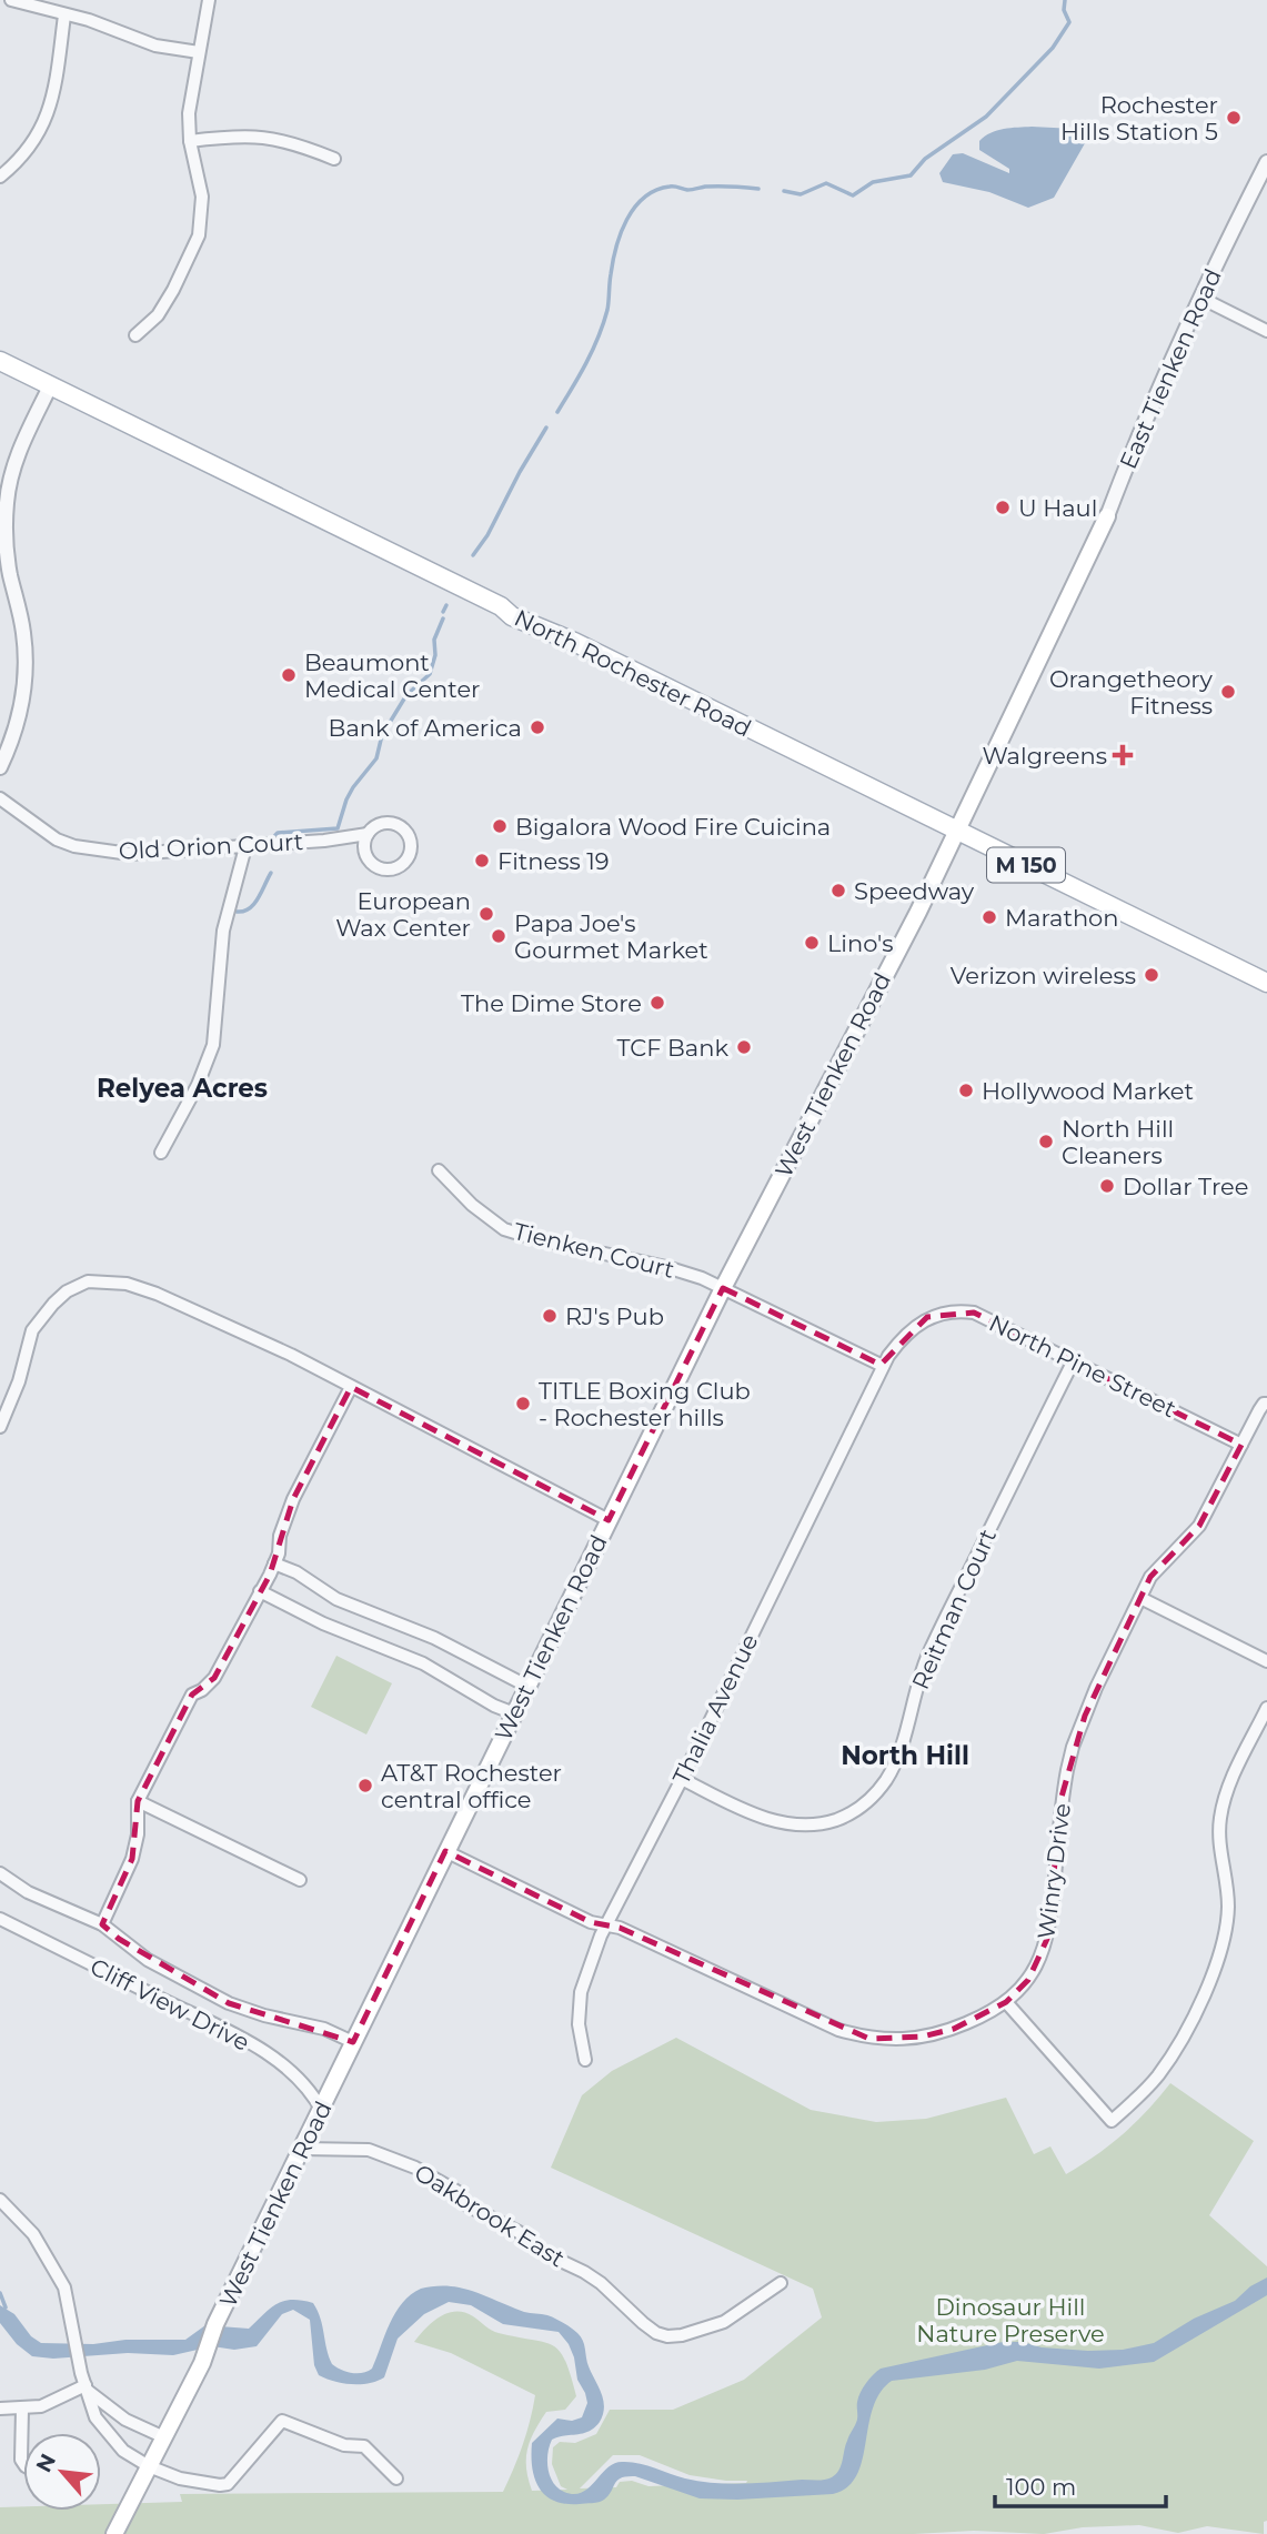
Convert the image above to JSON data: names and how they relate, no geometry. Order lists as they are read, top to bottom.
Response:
{
  "streets": {
    "main road": [
      "East Tienken Road",
      "North Rochester Road",
      "M 150",
      "West Tienken Road"
    ],
    "street": [
      "Old Orion Court",
      "Tienken Court",
      "North Pine Street",
      "Reitman Court",
      "Thalia Avenue",
      "Winry Drive",
      "Cliff View Drive",
      "Oakbrook East"
    ]
  },
  "crossings": [
    ["East Tienken Road", "North Rochester Road"],
    ["East Tienken Road", "West Tienken Road"],
    ["North Rochester Road", "West Tienken Road"],
    ["West Tienken Road", "Tienken Court"],
    ["West Tienken Road", "Winry Drive"],
    ["West Tienken Road", "Cliff View Drive"],
    ["West Tienken Road", "Oakbrook East"],
    ["North Pine Street", "Reitman Court"],
    ["North Pine Street", "Thalia Avenue"],
    ["North Pine Street", "Winry Drive"],
    ["Reitman Court", "Thalia Avenue"],
    ["Thalia Avenue", "Winry Drive"]
  ],
  "districts": ["Relyea Acres", "North Hill"],
  "parks": ["Dinosaur Hill Nature Preserve"],
  "places": {
    "other": [
      "Rochester Hills Station 5",
      "U Haul",
      "Beaumont Medical Center",
      "Orangetheory Fitness",
      "Bank of America",
      "Bigalora Wood Fire Cuicina",
      "Fitness 19",
      "Speedway",
      "European Wax Center",
      "Marathon",
      "Papa Joe's Gourmet Market",
      "Lino's",
      "Verizon wireless",
      "The Dime Store",
      "TCF Bank",
      "Hollywood Market",
      "North Hill Cleaners",
      "Dollar Tree",
      "RJ's Pub",
      "TITLE Boxing Club - Rochester hills",
      "AT&T Rochester central office"
    ],
    "health": ["Walgreens"]
  },
  "scale_bar": "100 m",
  "north": "top left"
}
